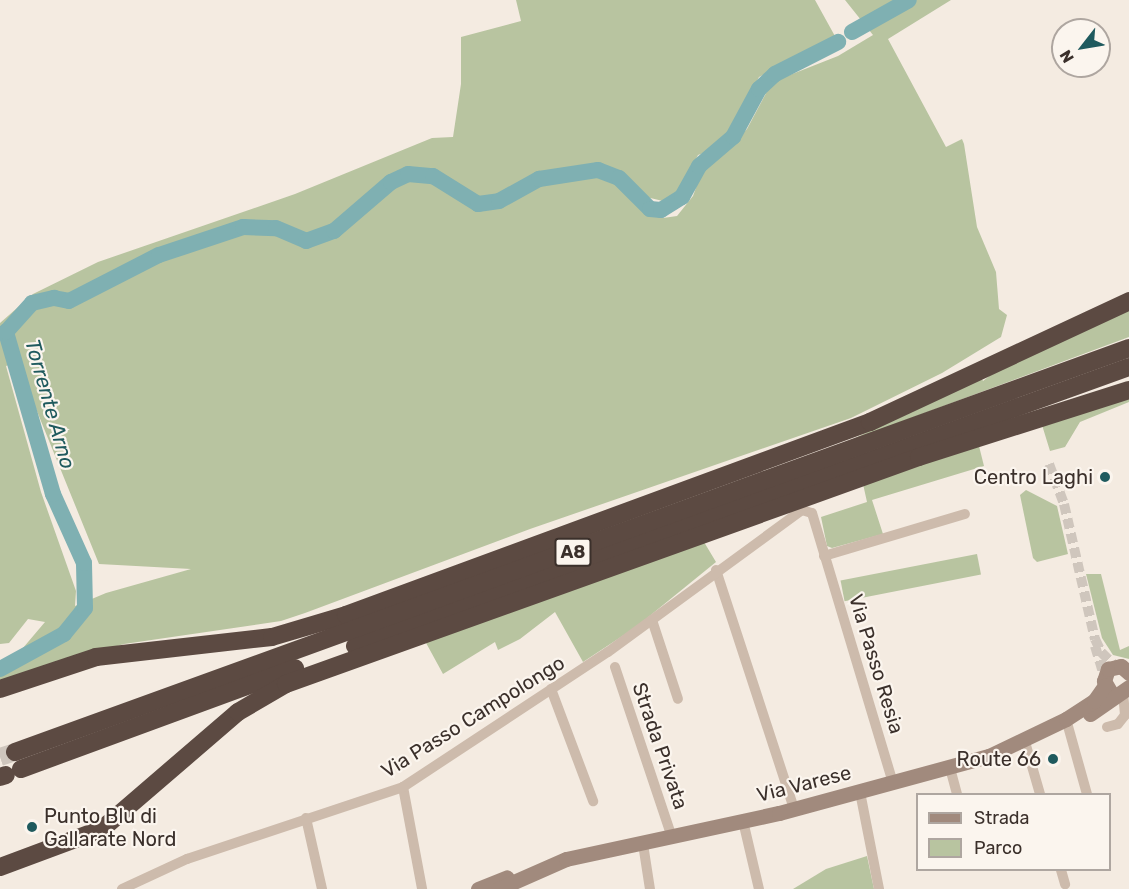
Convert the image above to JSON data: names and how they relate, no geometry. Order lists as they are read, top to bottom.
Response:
{
  "streets": {
    "highway": ["A8"],
    "main road": ["Via Varese"],
    "street": ["Via Passo Resia", "Via Passo Campolongo", "Strada Privata"]
  },
  "crossings": [
    ["Via Passo Resia", "Via Passo Campolongo"],
    ["Via Passo Resia", "Via Varese"],
    ["Strada Privata", "Via Varese"]
  ],
  "water": ["Torrente Arno"],
  "places": ["Centro Laghi", "Route 66", "Punto Blu di Gallarate Nord"],
  "legend": ["Strada", "Parco"],
  "north": "bottom left"
}
